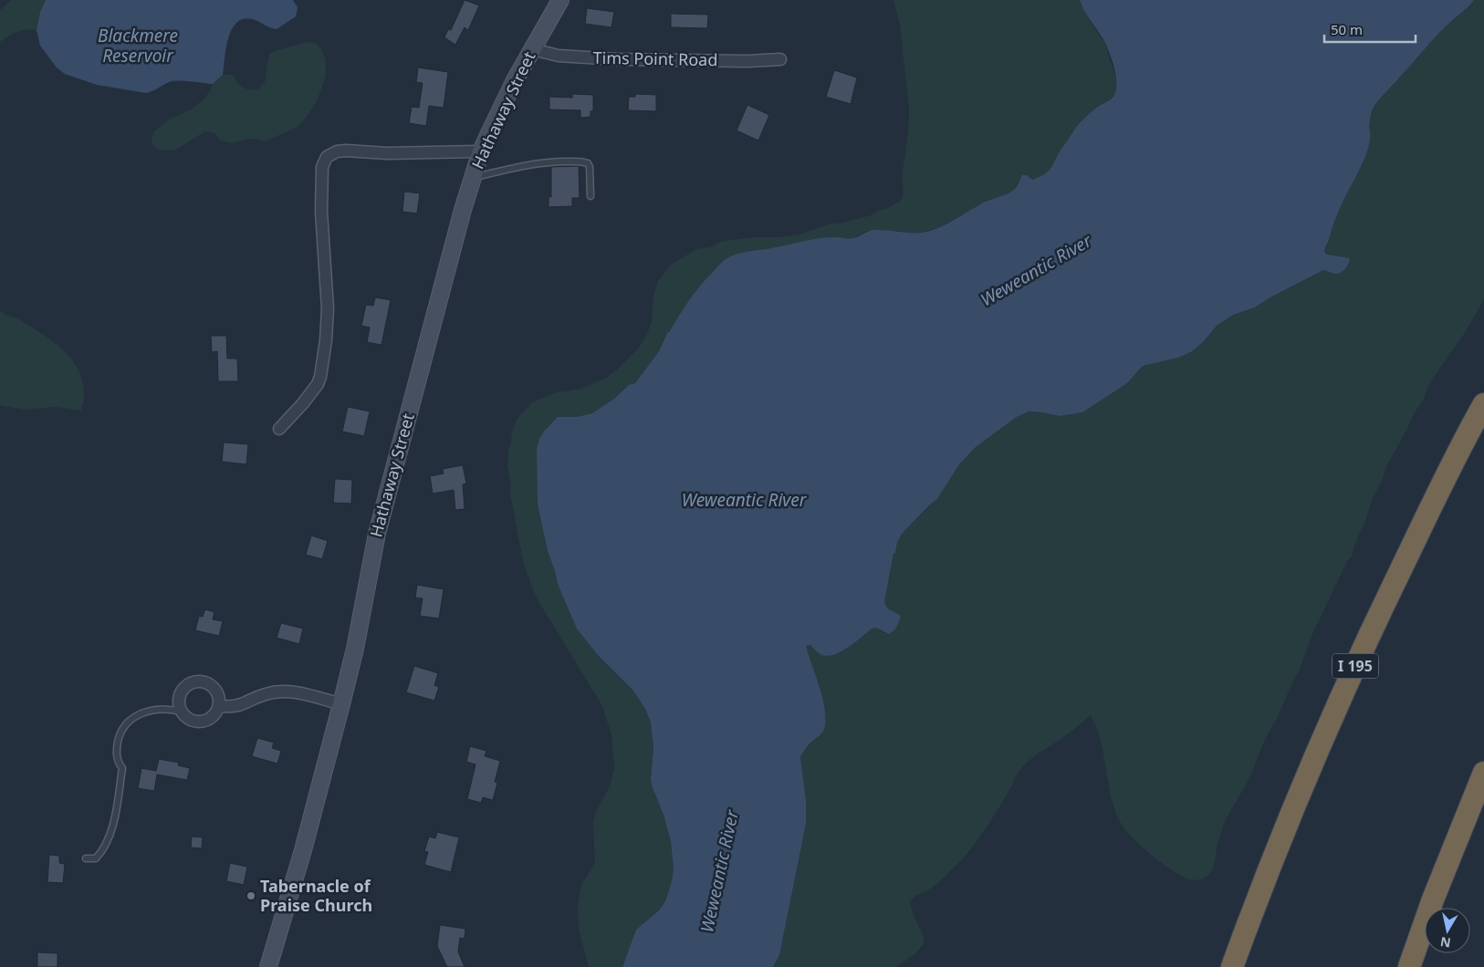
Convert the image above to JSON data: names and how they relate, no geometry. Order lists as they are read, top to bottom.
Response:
{
  "streets": {
    "highway": ["I 195"],
    "street": ["Tims Point Road", "Hathaway Street"]
  },
  "crossings": [
    ["Tims Point Road", "Hathaway Street"]
  ],
  "water": ["Blackmere Reservoir", "Weweantic River"],
  "places": ["Tabernacle of Praise Church"],
  "scale_bar": "50 m",
  "north": "bottom"
}
